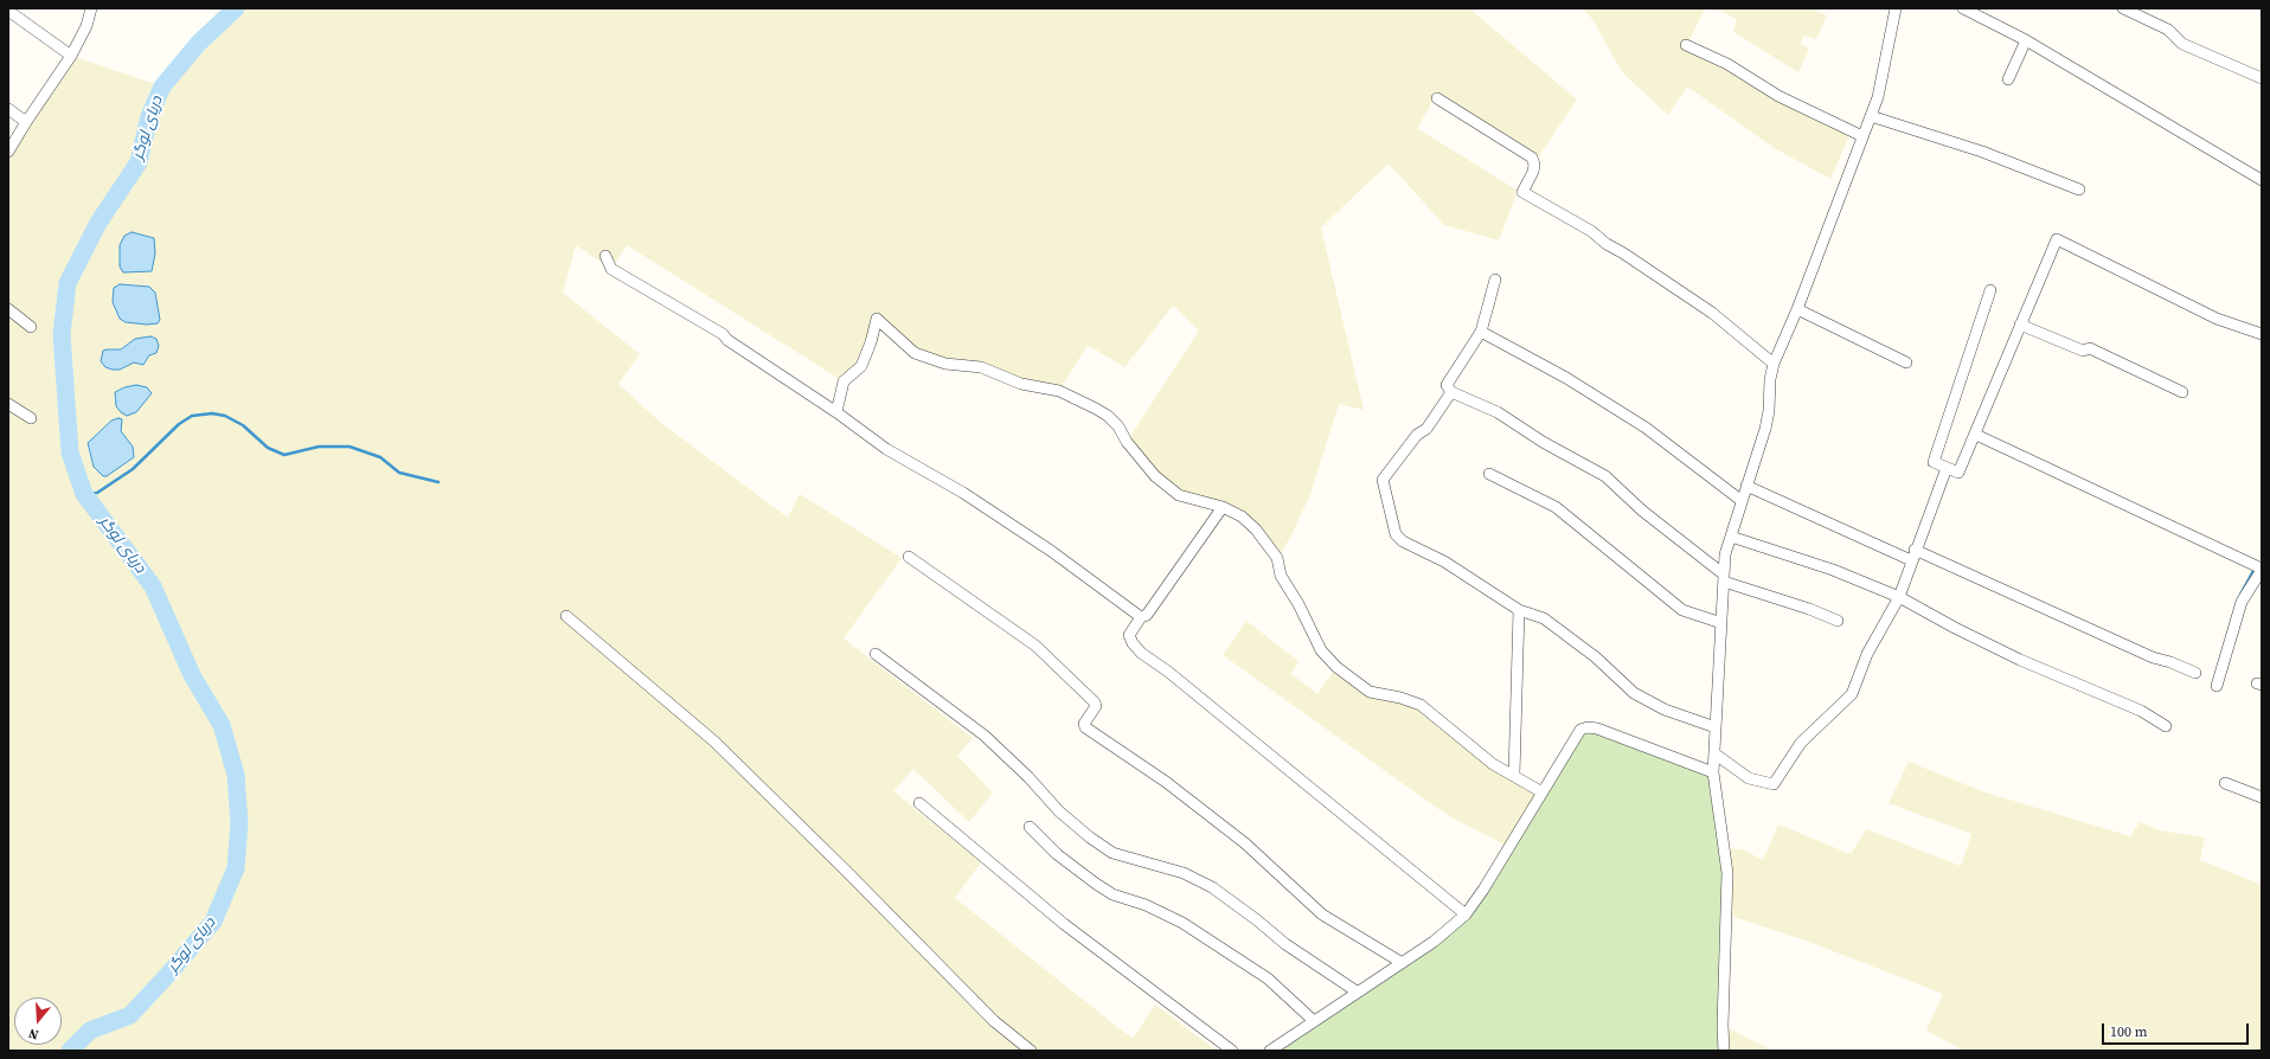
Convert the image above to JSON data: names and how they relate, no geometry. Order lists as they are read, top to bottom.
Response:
{
  "water": ["دریای لوگر"],
  "scale_bar": "100 m",
  "north": "bottom"
}
